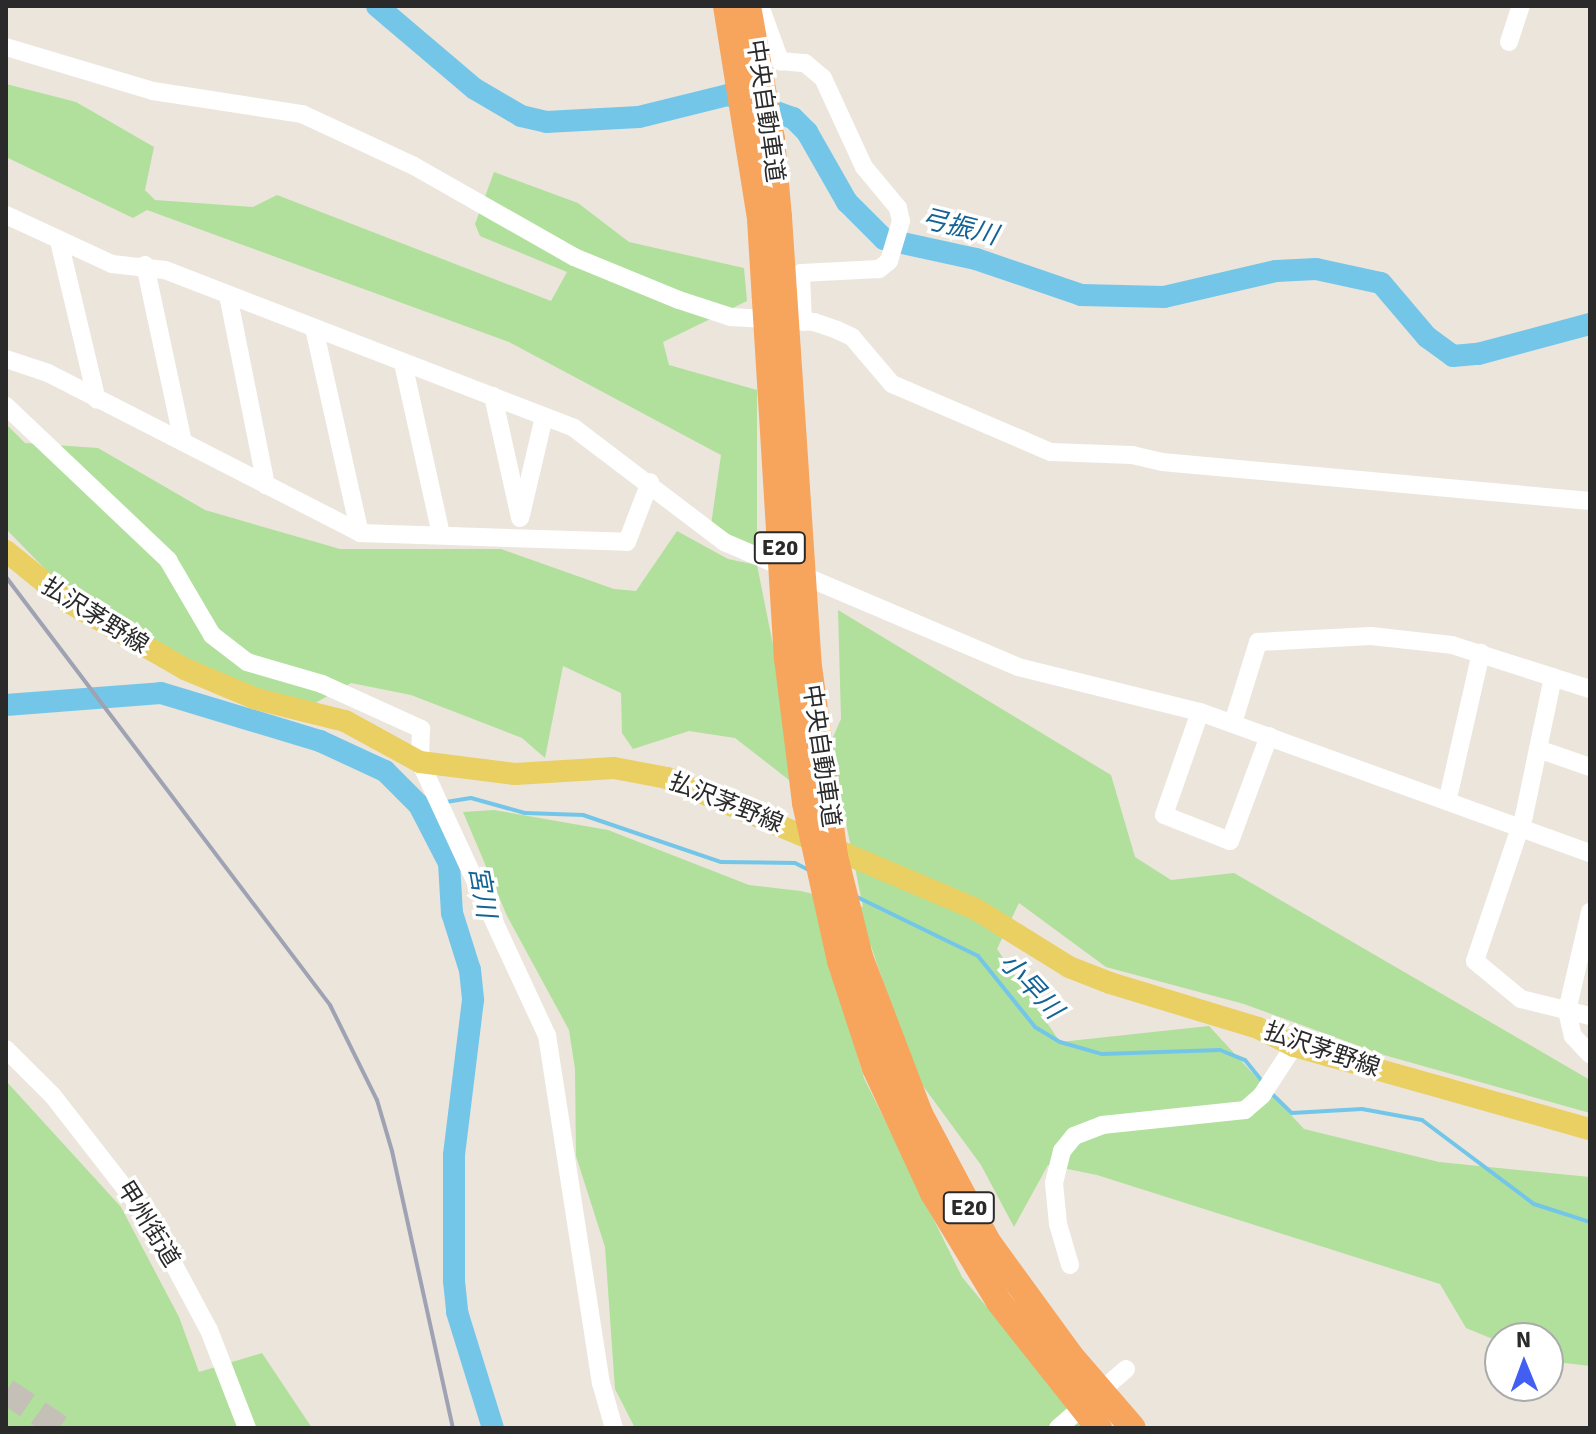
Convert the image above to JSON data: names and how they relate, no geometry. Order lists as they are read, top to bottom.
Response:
{
  "streets": {
    "highway": ["中央自動車道", "E20"],
    "main road": ["払沢茅野線"],
    "street": ["甲州街道"]
  },
  "water": ["弓振川", "宮川", "小早川"],
  "north": "top"
}
